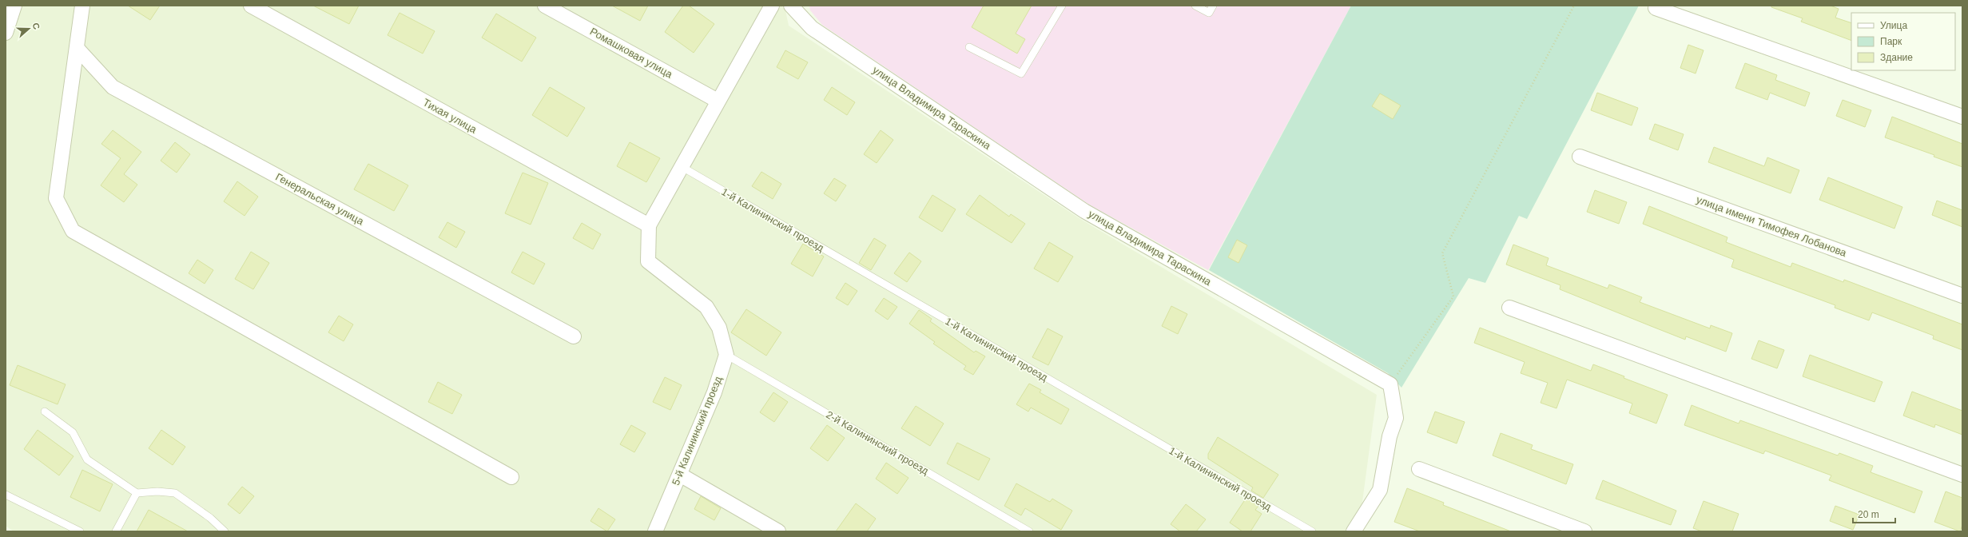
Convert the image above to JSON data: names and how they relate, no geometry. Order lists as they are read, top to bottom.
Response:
{
  "streets": {
    "street": [
      "Ромашковая улица",
      "улица Владимира Тараскина",
      "Тихая улица",
      "Генеральская улица",
      "улица имени Тимофея Лобанова",
      "5-й Калининский проезд"
    ],
    "lane": ["1-й Калининский проезд", "2-й Калининский проезд"]
  },
  "crossings": [
    ["5-й Калининский проезд", "2-й Калининский проезд"]
  ],
  "legend": ["Улица", "Парк", "Здание"],
  "scale_bar": "20 m",
  "north": "right"
}
